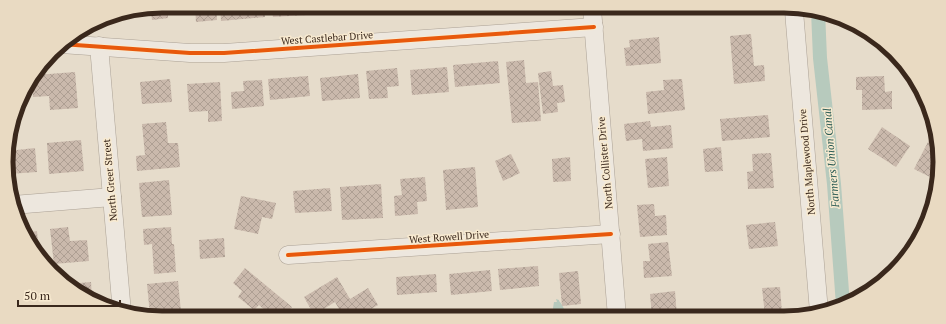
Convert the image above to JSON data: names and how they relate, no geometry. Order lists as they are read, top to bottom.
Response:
{
  "streets": {
    "street": [
      "West Castlebar Drive",
      "North Maplewood Drive",
      "North Collister Drive",
      "North Greer Street",
      "West Rowell Drive"
    ]
  },
  "crossings": [
    ["West Castlebar Drive", "North Collister Drive"],
    ["West Castlebar Drive", "North Greer Street"],
    ["North Collister Drive", "West Rowell Drive"]
  ],
  "water": ["Farmers Union Canal"],
  "scale_bar": "50 m"
}
